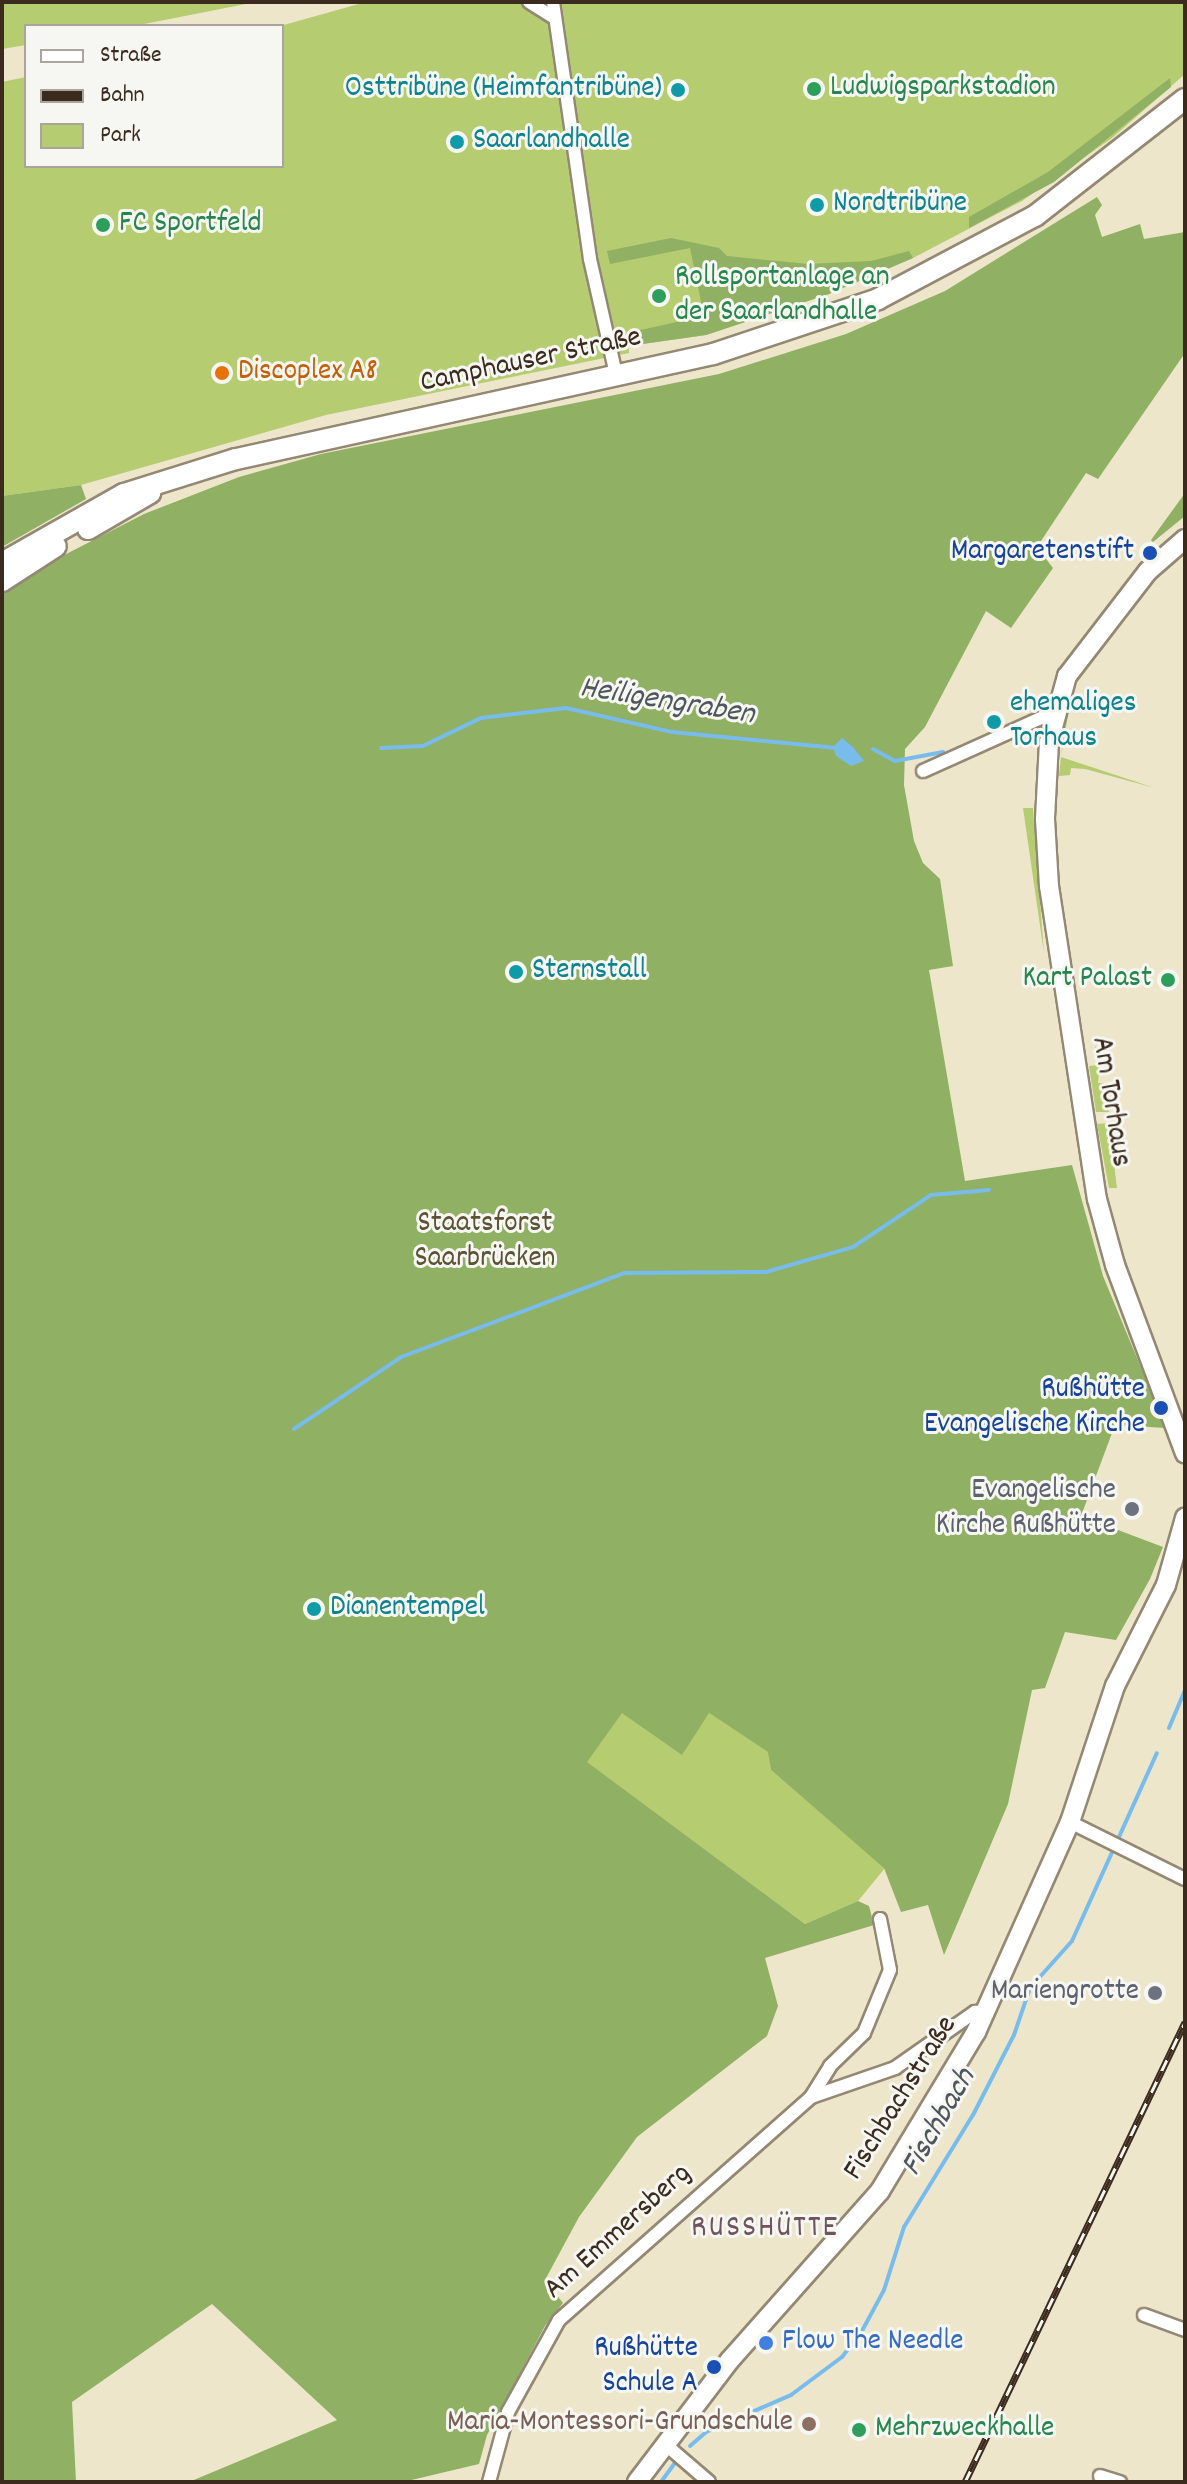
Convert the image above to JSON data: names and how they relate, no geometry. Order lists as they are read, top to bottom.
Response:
{
  "streets": {
    "main road": ["Camphauser Straße", "Am Torhaus", "Fischbachstraße"],
    "street": ["Am Emmersberg"]
  },
  "crossings": [
    ["Fischbachstraße", "Am Emmersberg"]
  ],
  "districts": ["RUSSHÜTTE"],
  "water": ["Heiligengraben", "Fischbach"],
  "parks": ["Staatsforst Saarbrücken"],
  "places": [
    "Ludwigsparkstadion",
    "Osttribüne (Heimfantribüne)",
    "Saarlandhalle",
    "Nordtribüne",
    "FC Sportfeld",
    "Rollsportanlage an der Saarlandhalle",
    "Discoplex A8",
    "Margaretenstift",
    "ehemaliges Torhaus",
    "Sternstall",
    "Kart Palast",
    "Rußhütte Evangelische Kirche",
    "Evangelische Kirche Rußhütte",
    "Dianentempel",
    "Mariengrotte",
    "Flow The Needle",
    "Rußhütte Schule A",
    "Maria-Montessori-Grundschule",
    "Mehrzweckhalle"
  ],
  "legend": ["Straße", "Bahn", "Park"]
}
